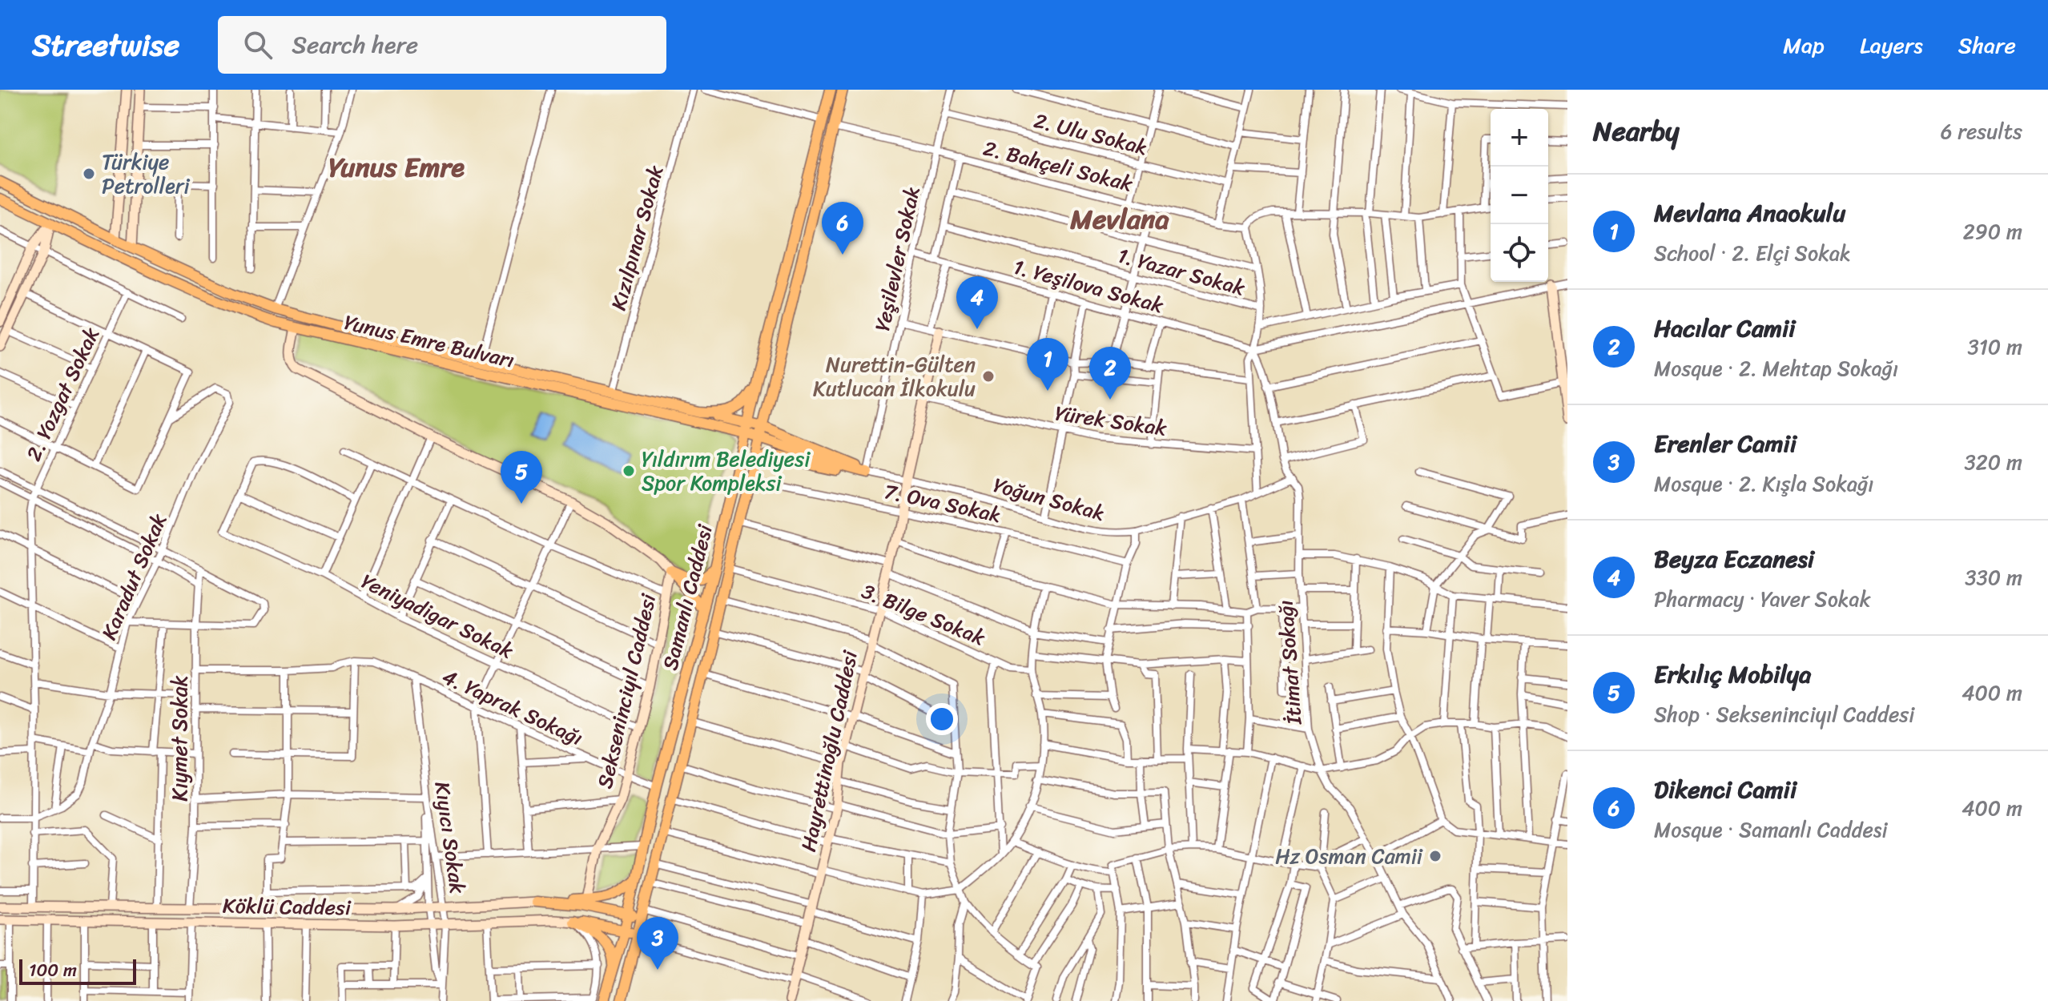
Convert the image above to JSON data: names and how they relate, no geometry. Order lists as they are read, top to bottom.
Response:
{
  "streets": {
    "main road": [
      "Yunus Emre Bulvarı",
      "Samanlı Caddesi",
      "Sekseninciyıl Caddesi",
      "Hayrettinoğlu Caddesi",
      "Köklü Caddesi"
    ],
    "street": [
      "2. Ulu Sokak",
      "2. Bahçeli Sokak",
      "Kızılpınar Sokak",
      "Yeşilevler Sokak",
      "1. Yazar Sokak",
      "1. Yeşilova Sokak",
      "2. Yozgat Sokak",
      "Yürek Sokak",
      "Yoğun Sokak",
      "7. Ova Sokak",
      "Karadut Sokak",
      "3. Bilge Sokak",
      "Yeniyadigar Sokak",
      "İtimat Sokağı",
      "4. Yaprak Sokağı",
      "Kıymet Sokak",
      "Kıyıcı Sokak"
    ]
  },
  "crossings": [
    ["2. Ulu Sokak", "Yeşilevler Sokak"],
    ["2. Bahçeli Sokak", "Yeşilevler Sokak"],
    ["2. Bahçeli Sokak", "Samanlı Caddesi"],
    ["Kızılpınar Sokak", "Yunus Emre Bulvarı"],
    ["Yeşilevler Sokak", "1. Yeşilova Sokak"],
    ["Yeşilevler Sokak", "Yunus Emre Bulvarı"],
    ["Yeşilevler Sokak", "Yoğun Sokak"],
    ["Yunus Emre Bulvarı", "Yoğun Sokak"],
    ["Yunus Emre Bulvarı", "Samanlı Caddesi"],
    ["Yunus Emre Bulvarı", "Sekseninciyıl Caddesi"],
    ["2. Yozgat Sokak", "Karadut Sokak"],
    ["2. Yozgat Sokak", "Köklü Caddesi"],
    ["Yoğun Sokak", "İtimat Sokağı"],
    ["Yoğun Sokak", "Hayrettinoğlu Caddesi"],
    ["7. Ova Sokak", "Samanlı Caddesi"],
    ["7. Ova Sokak", "Hayrettinoğlu Caddesi"],
    ["Samanlı Caddesi", "3. Bilge Sokak"],
    ["Samanlı Caddesi", "4. Yaprak Sokağı"],
    ["3. Bilge Sokak", "Hayrettinoğlu Caddesi"],
    ["Yeniyadigar Sokak", "Sekseninciyıl Caddesi"],
    ["Sekseninciyıl Caddesi", "4. Yaprak Sokağı"],
    ["4. Yaprak Sokağı", "Kıyıcı Sokak"],
    ["Kıymet Sokak", "Köklü Caddesi"],
    ["Kıyıcı Sokak", "Köklü Caddesi"]
  ],
  "districts": ["Yunus Emre", "Mevlana"],
  "places": [
    "Türkiye Petrolleri",
    "Nurettin-Gülten Kutlucan İlkokulu",
    "Yıldırım Belediyesi Spor Kompleksi",
    "Hz Osman Camii"
  ],
  "scale_bar": "100 m",
  "page": {
    "header": "Streetwise",
    "search": "Search here",
    "nav": ["Map", "Layers", "Share"],
    "heading": ["Nearby", "6 results"],
    "map_buttons": ["+", "−"],
    "list": [
      {
        "mark": "1",
        "name": "Mevlana Anaokulu",
        "note": "School · 2. Elçi Sokak",
        "value": "290 m"
      },
      {
        "mark": "2",
        "name": "Hacılar Camii",
        "note": "Mosque · 2. Mehtap Sokağı",
        "value": "310 m"
      },
      {
        "mark": "3",
        "name": "Erenler Camii",
        "note": "Mosque · 2. Kışla Sokağı",
        "value": "320 m"
      },
      {
        "mark": "4",
        "name": "Beyza Eczanesi",
        "note": "Pharmacy · Yaver Sokak",
        "value": "330 m"
      },
      {
        "mark": "5",
        "name": "Erkılıç Mobilya",
        "note": "Shop · Sekseninciyıl Caddesi",
        "value": "400 m"
      },
      {
        "mark": "6",
        "name": "Dikenci Camii",
        "note": "Mosque · Samanlı Caddesi",
        "value": "400 m"
      }
    ],
    "pins": [
      "6",
      "4",
      "1",
      "2",
      "5",
      "3"
    ],
    "scale": "100 m"
  }
}
